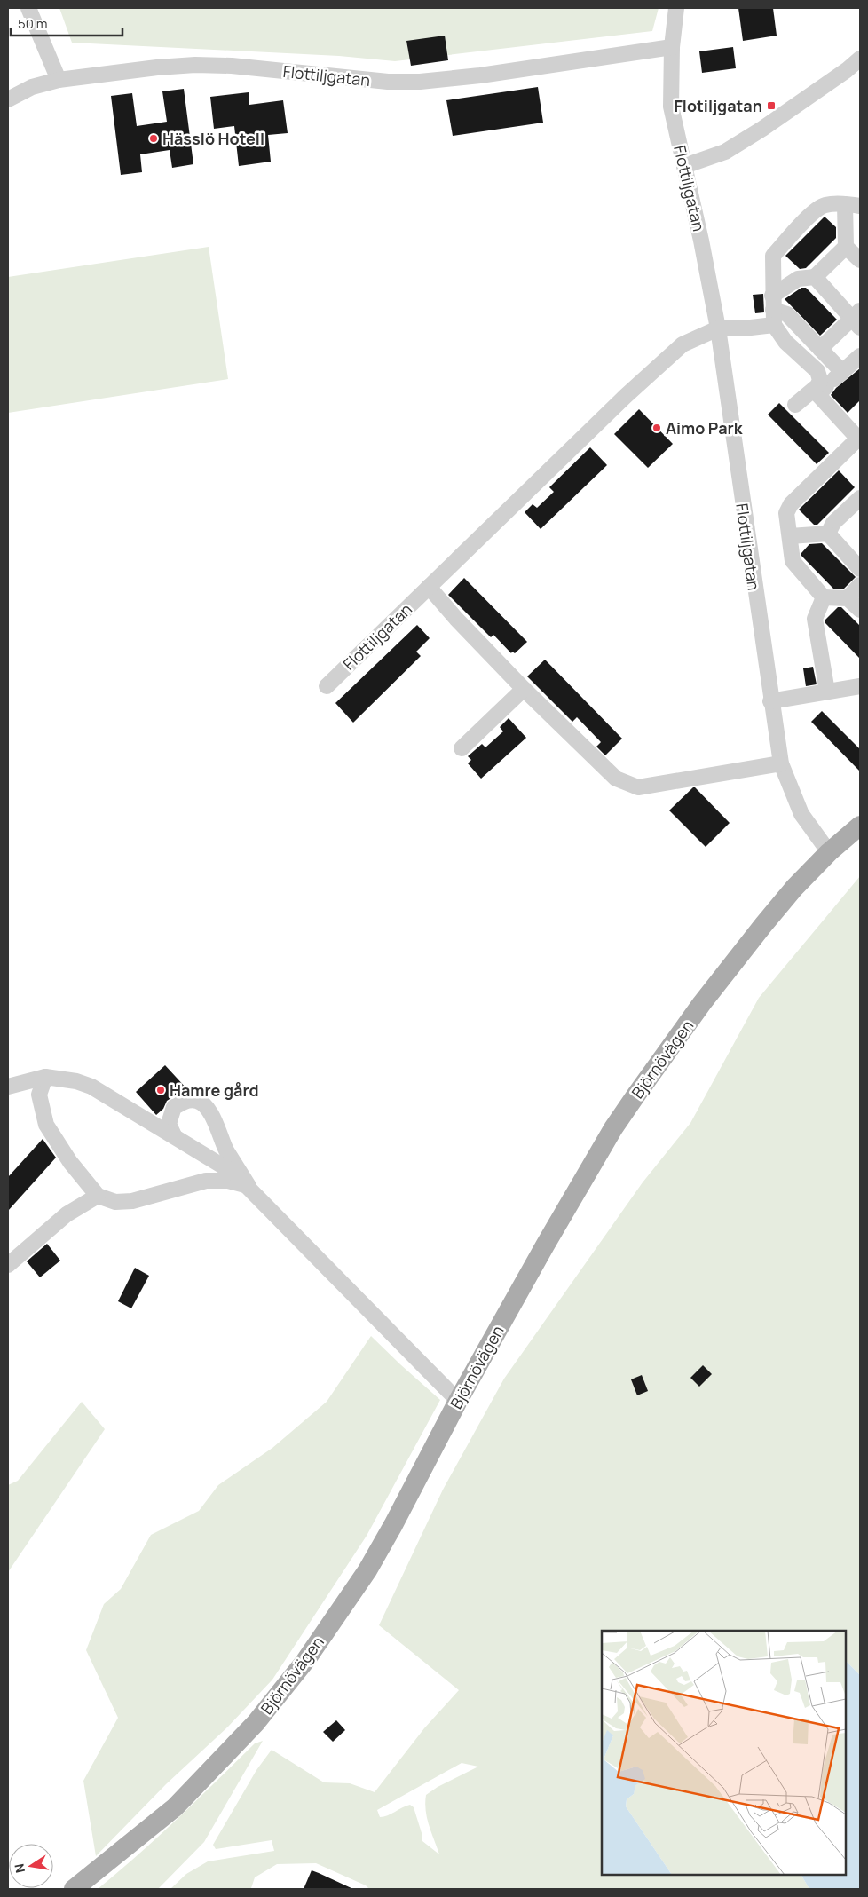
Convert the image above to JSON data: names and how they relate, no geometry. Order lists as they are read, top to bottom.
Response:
{
  "streets": {
    "main road": ["Björnövägen"],
    "street": ["Flottiljgatan"]
  },
  "crossings": [
    ["Flottiljgatan", "Björnövägen"]
  ],
  "places": {
    "transit": ["Flotiljgatan"],
    "other": ["Hässlö Hotell", "Aimo Park", "Hamre gård"]
  },
  "scale_bar": "50 m",
  "north": "left"
}
